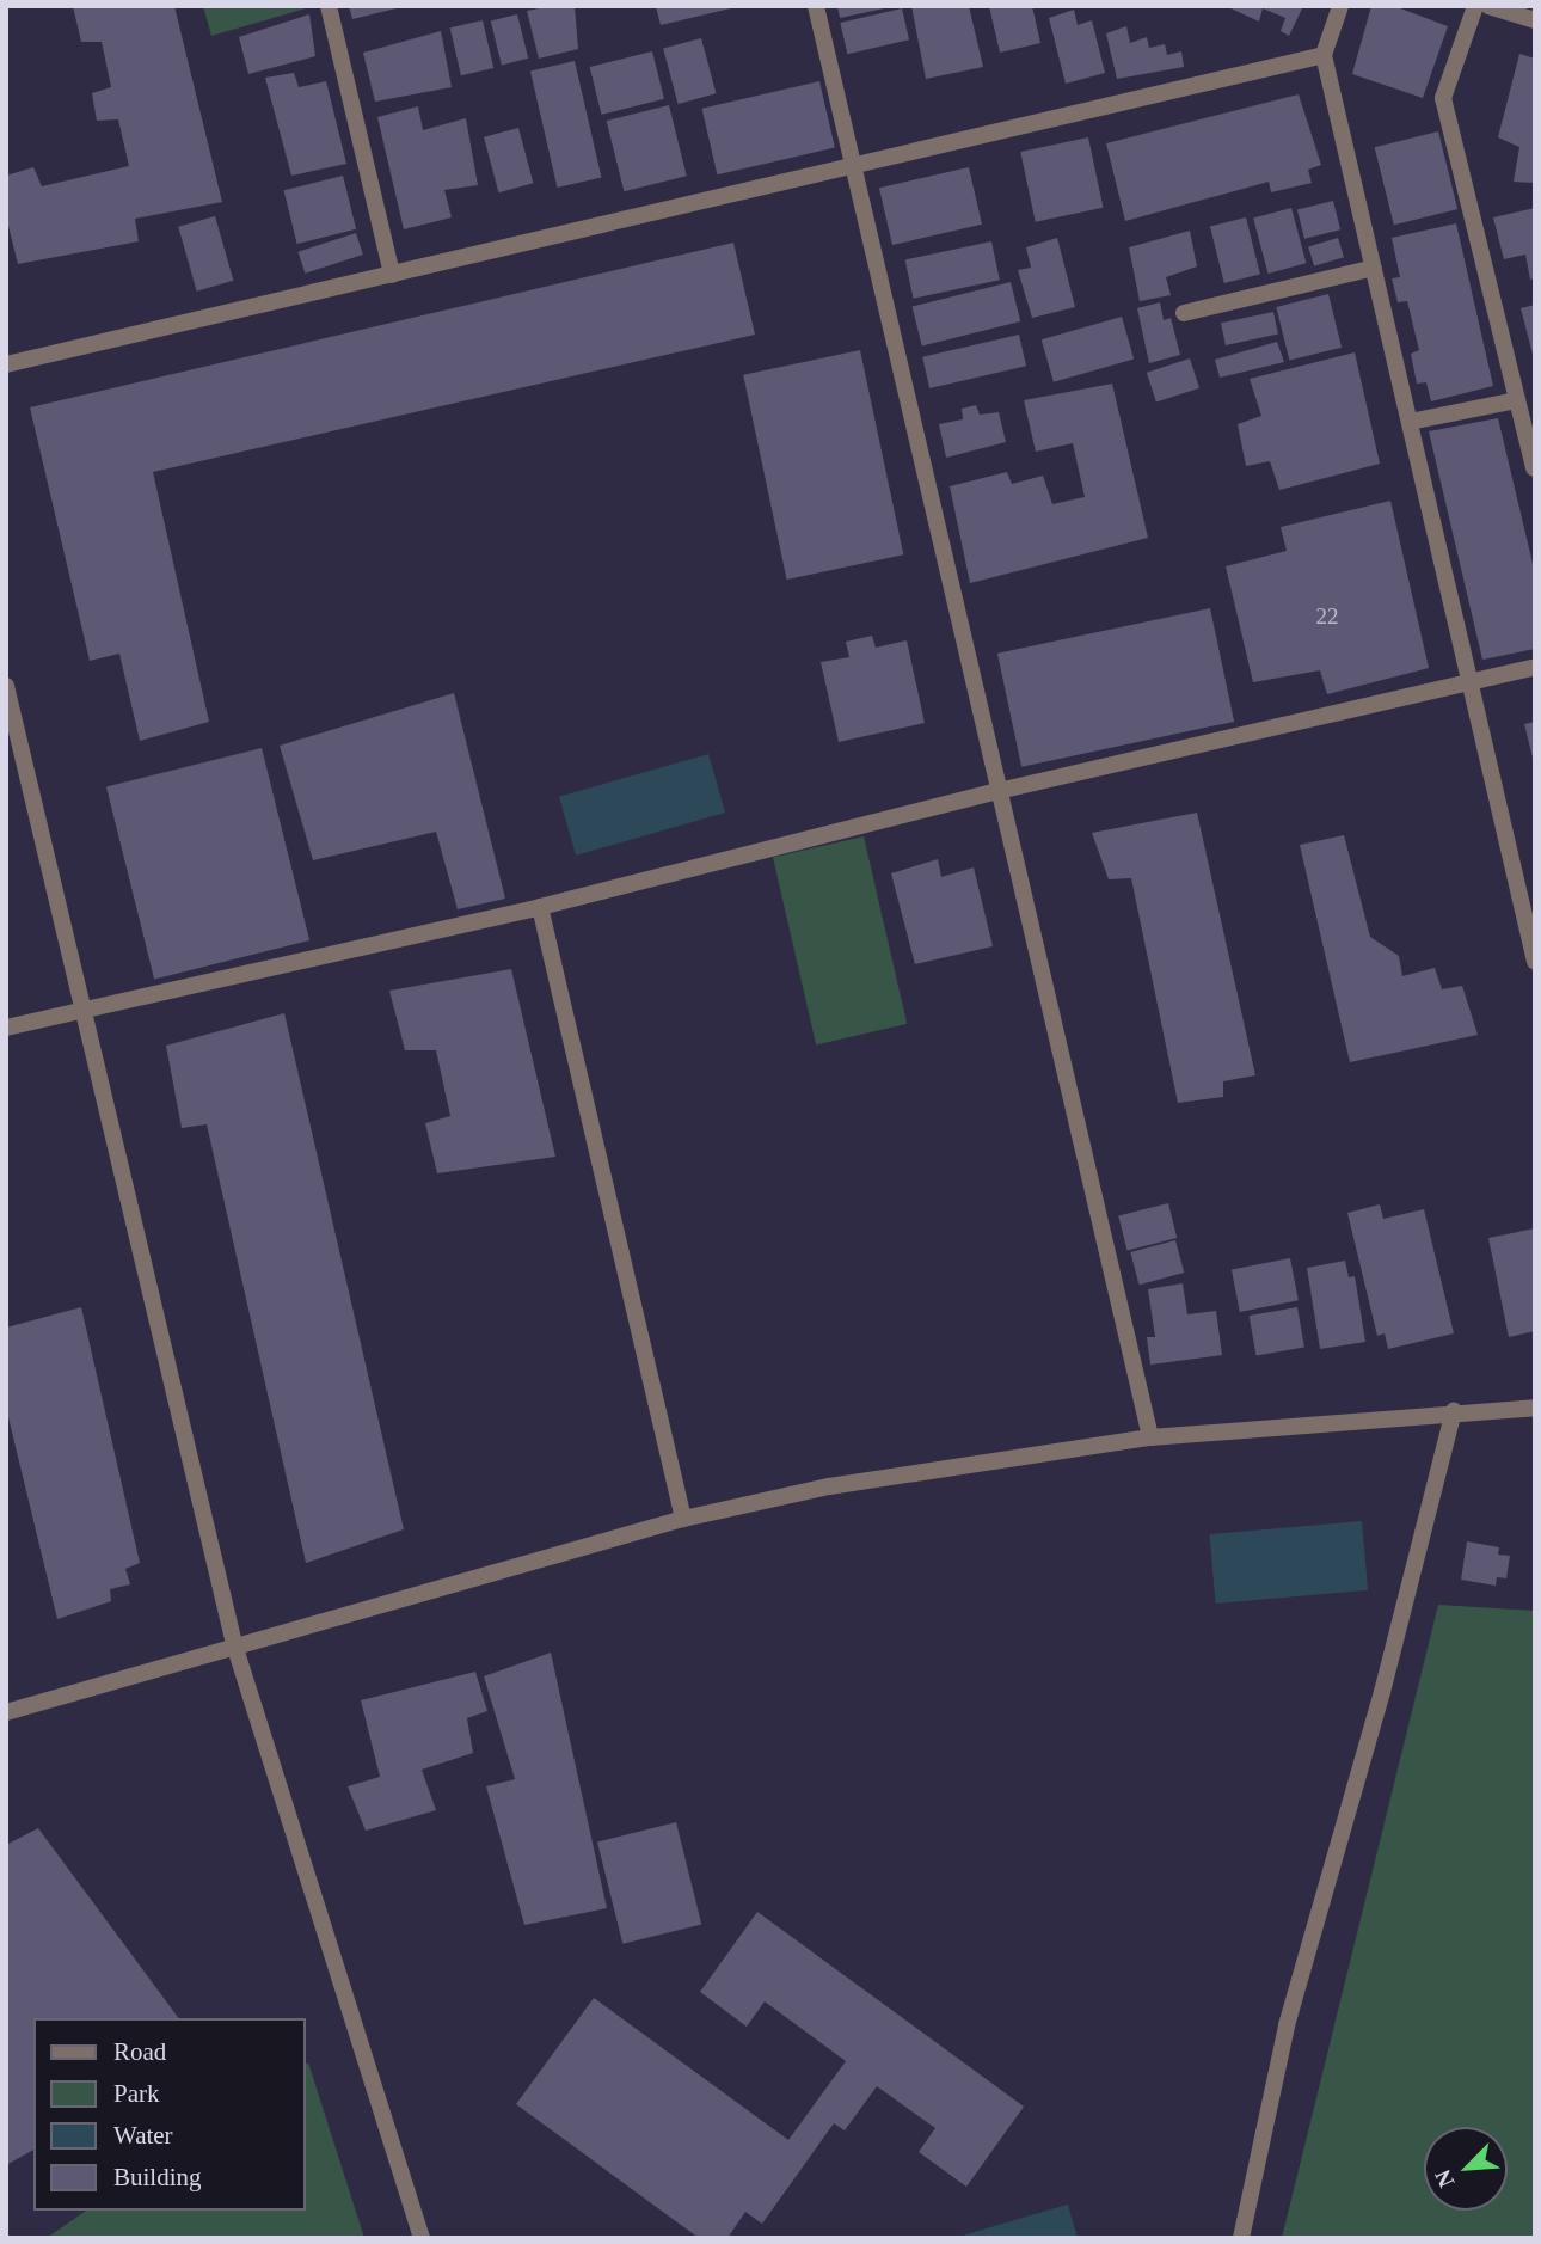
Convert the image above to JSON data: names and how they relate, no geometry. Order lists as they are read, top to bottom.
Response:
{
  "house_numbers": ["22"],
  "legend": [
    "Road",
    "Park",
    "Water",
    "Building"
  ],
  "north": "bottom left"
}
